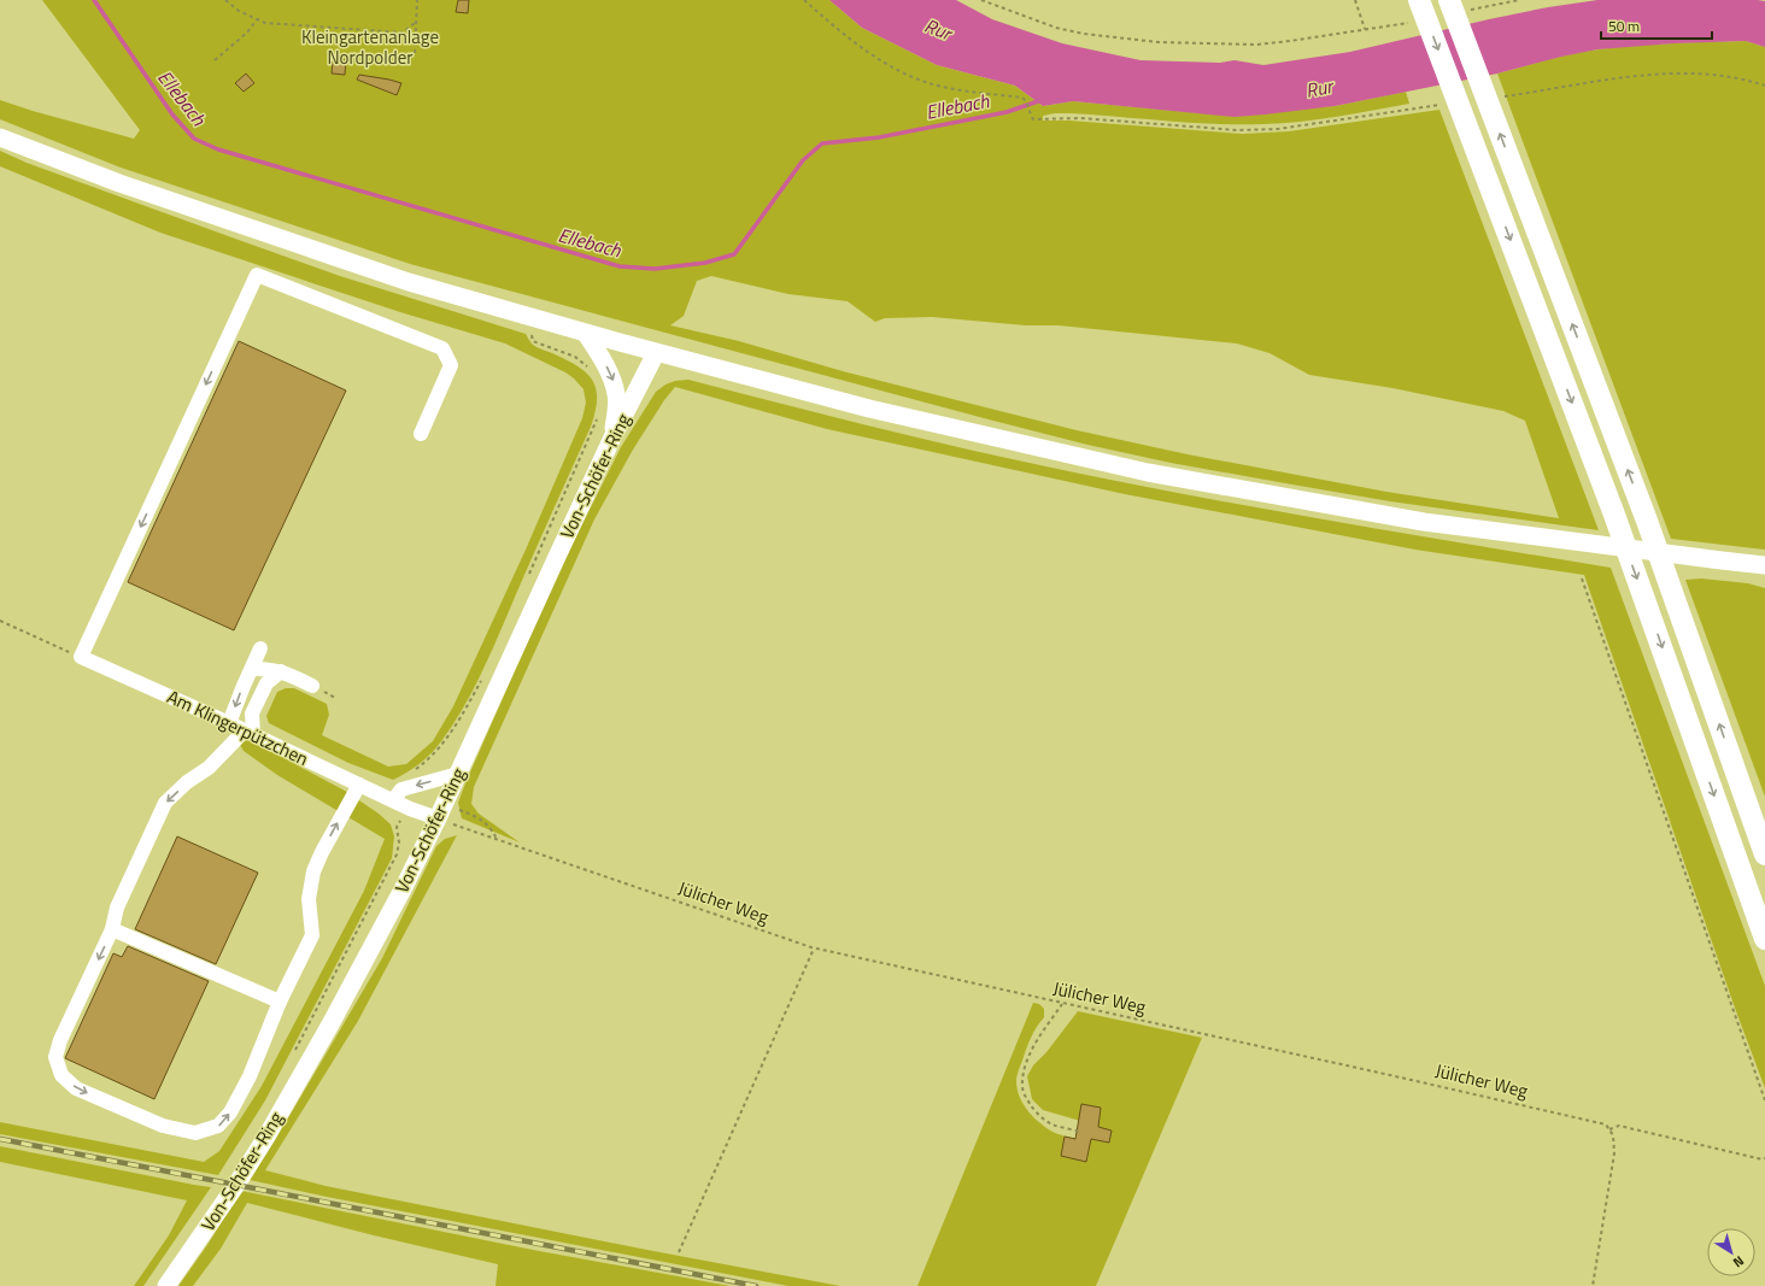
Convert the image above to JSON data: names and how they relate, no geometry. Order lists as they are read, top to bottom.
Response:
{
  "streets": {
    "main road": ["Von-Schöfer-Ring"],
    "street": ["Am Klingerpützchen"],
    "path": ["Jülicher Weg"]
  },
  "crossings": [
    ["Von-Schöfer-Ring", "Am Klingerpützchen"],
    ["Von-Schöfer-Ring", "Jülicher Weg"],
    ["Am Klingerpützchen", "Jülicher Weg"]
  ],
  "water": ["Rur", "Ellebach"],
  "parks": ["Kleingartenanlage Nordpolder"],
  "scale_bar": "50 m",
  "north": "bottom right"
}
